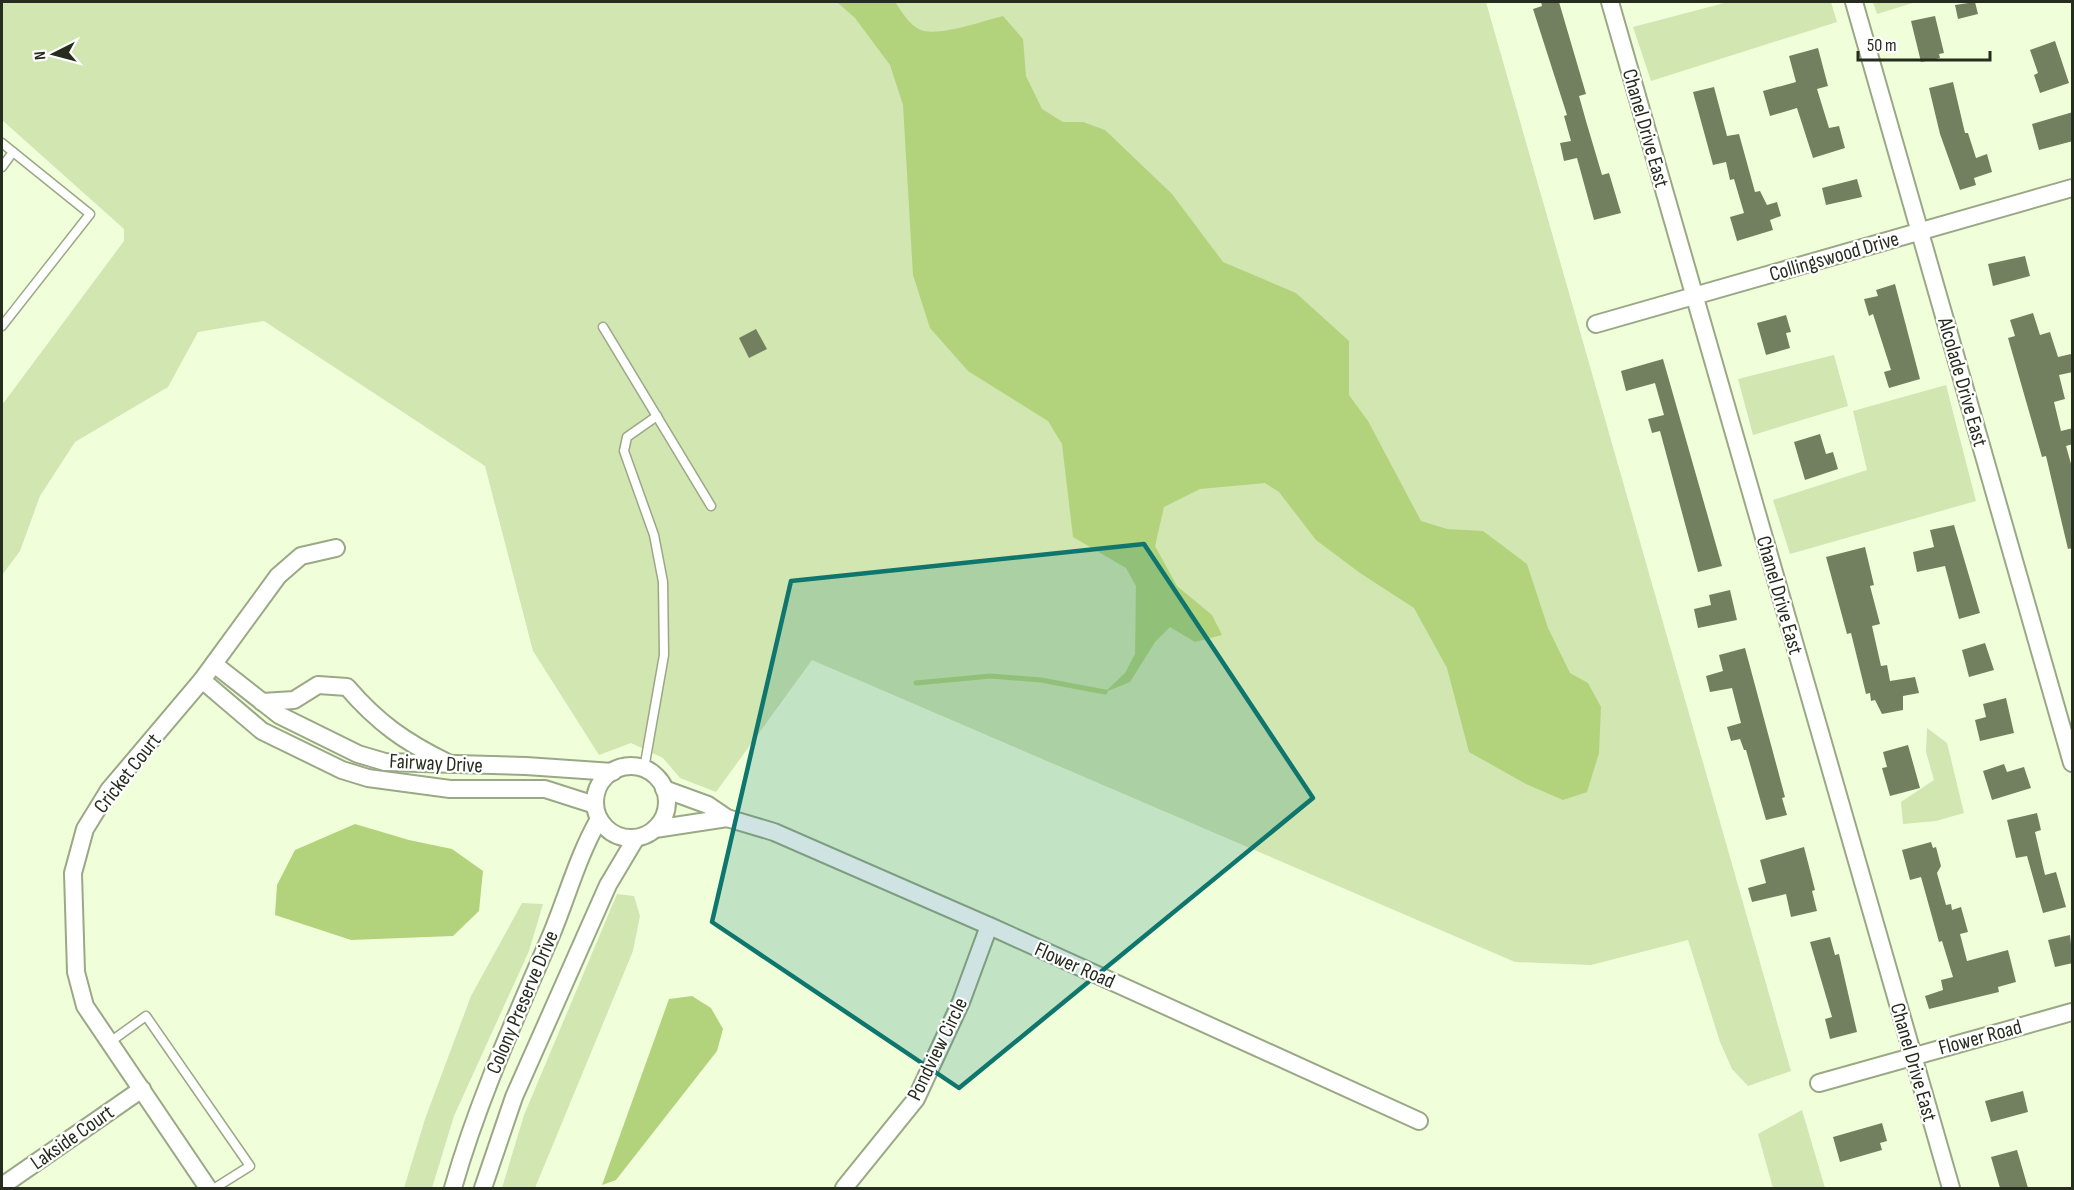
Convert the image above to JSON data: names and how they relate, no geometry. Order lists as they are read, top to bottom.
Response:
{
  "streets": {
    "street": [
      "Chanel Drive East",
      "Collingswood Drive",
      "Alcolade Drive East",
      "Fairway Drive",
      "Cricket Court",
      "Flower Road",
      "Colony Preserve Drive",
      "Pondview Circle",
      "Lakside Court"
    ]
  },
  "crossings": [
    ["Chanel Drive East", "Collingswood Drive"],
    ["Chanel Drive East", "Flower Road"],
    ["Collingswood Drive", "Alcolade Drive East"],
    ["Fairway Drive", "Cricket Court"],
    ["Fairway Drive", "Flower Road"],
    ["Fairway Drive", "Colony Preserve Drive"],
    ["Cricket Court", "Lakside Court"],
    ["Flower Road", "Colony Preserve Drive"],
    ["Flower Road", "Pondview Circle"]
  ],
  "scale_bar": "50 m",
  "north": "left"
}
